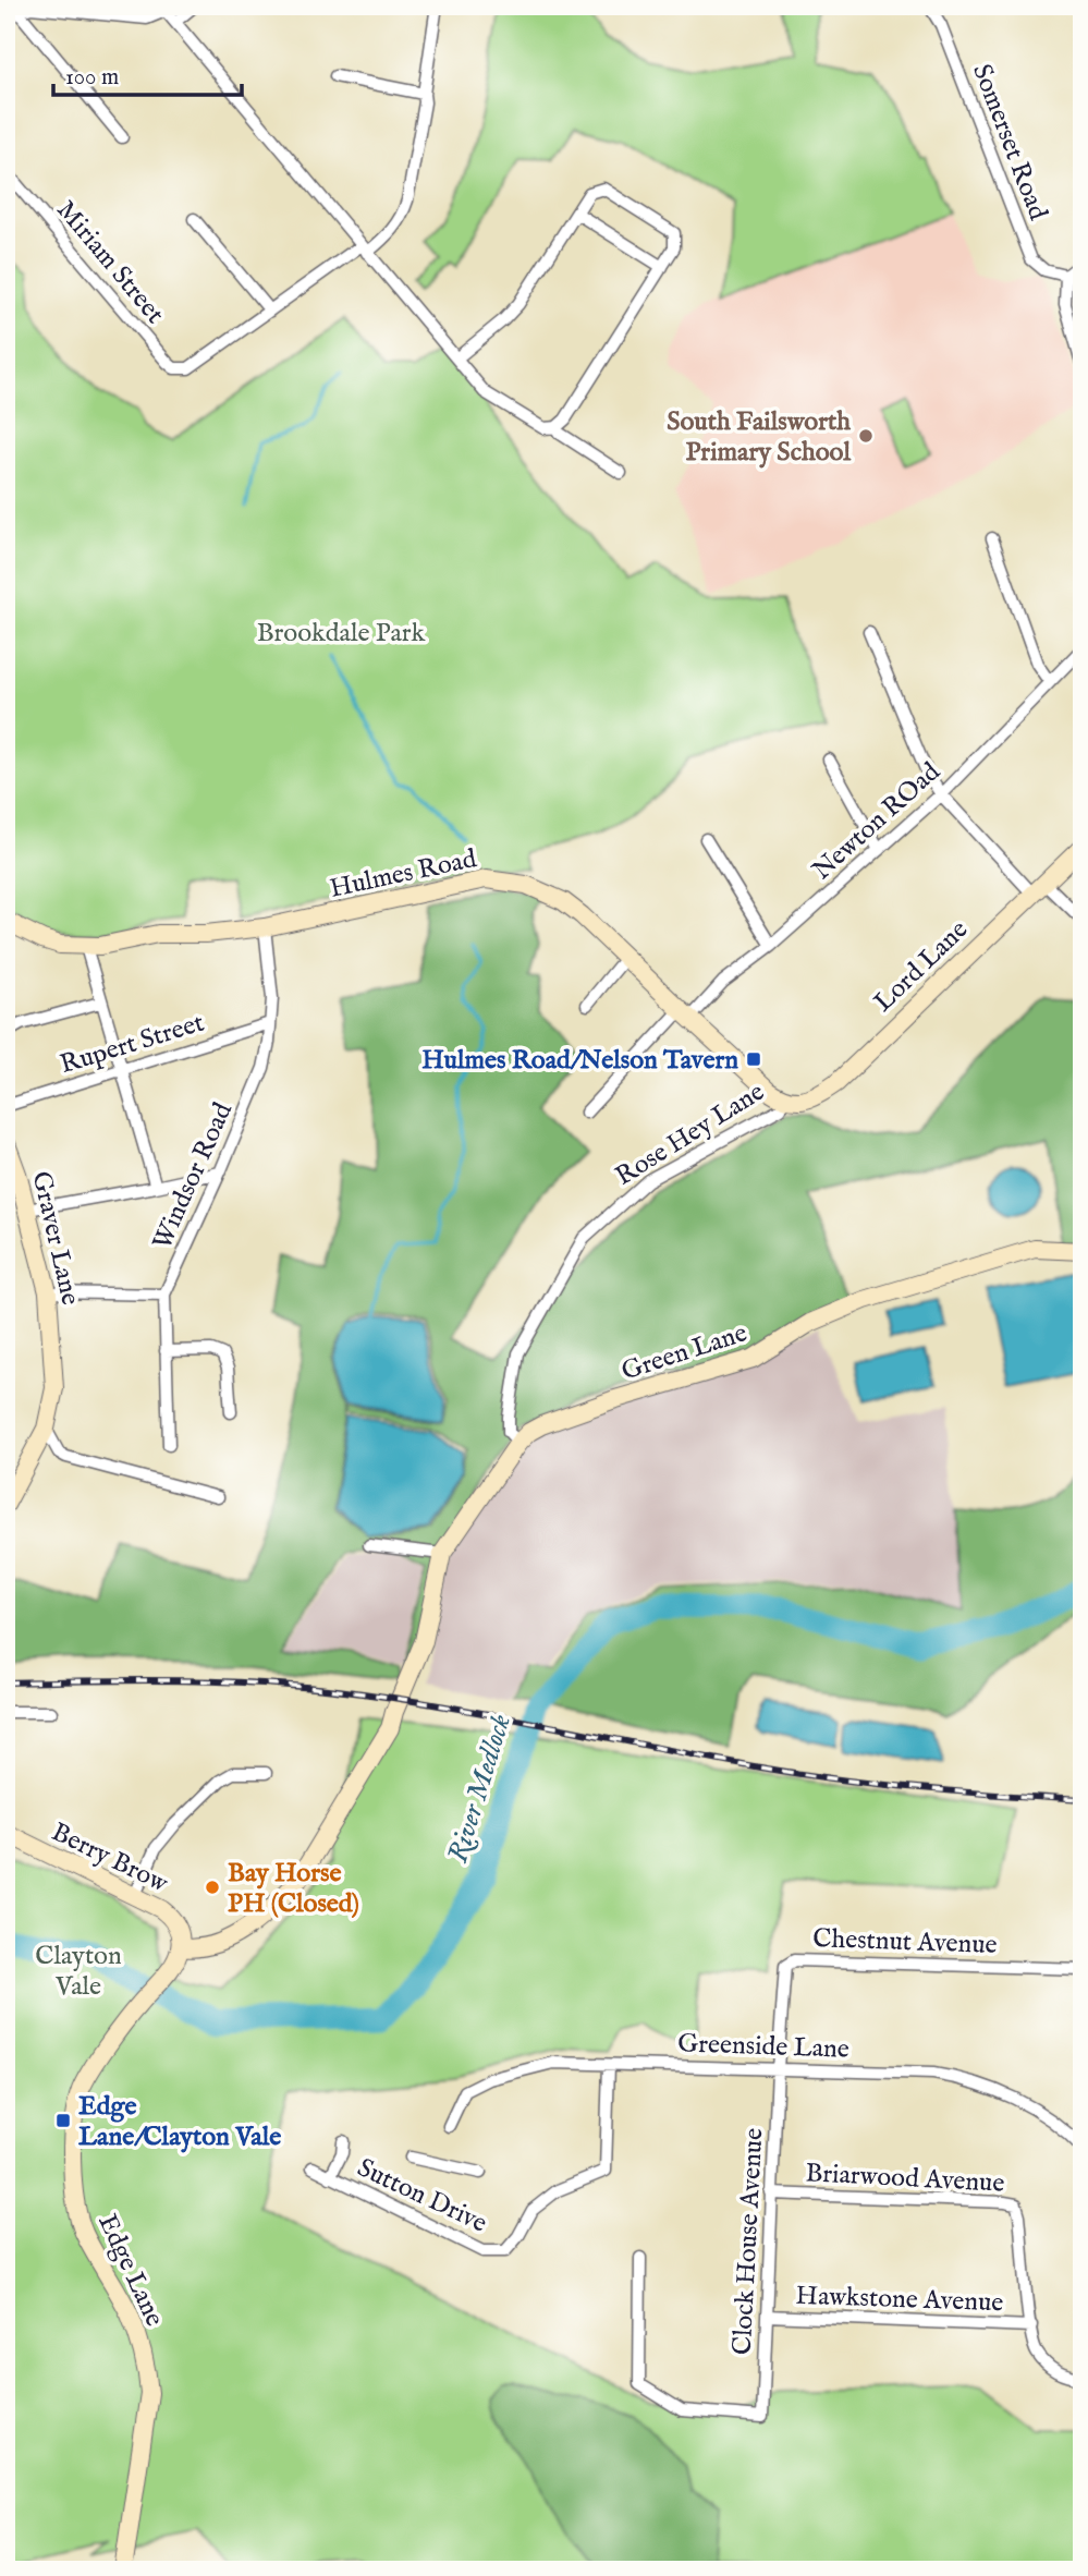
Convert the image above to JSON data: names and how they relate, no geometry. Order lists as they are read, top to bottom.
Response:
{
  "streets": {
    "street": [
      "Somerset Road",
      "Miriam Street",
      "Newton ROad",
      "Hulmes Road",
      "Lord Lane",
      "Rupert Street",
      "Rose Hey Lane",
      "Windsor Road",
      "Graver Lane",
      "Green Lane",
      "Berry Brow",
      "Chestnut Avenue",
      "Greenside Lane",
      "Briarwood Avenue",
      "Sutton Drive",
      "Clock House Avenue",
      "Edge Lane",
      "Hawkstone Avenue"
    ]
  },
  "crossings": [
    ["Newton ROad", "Hulmes Road"],
    ["Hulmes Road", "Lord Lane"],
    ["Hulmes Road", "Rose Hey Lane"],
    ["Hulmes Road", "Windsor Road"],
    ["Lord Lane", "Rose Hey Lane"],
    ["Rupert Street", "Windsor Road"],
    ["Rose Hey Lane", "Green Lane"],
    ["Berry Brow", "Edge Lane"],
    ["Chestnut Avenue", "Greenside Lane"],
    ["Chestnut Avenue", "Clock House Avenue"],
    ["Greenside Lane", "Sutton Drive"],
    ["Greenside Lane", "Clock House Avenue"],
    ["Briarwood Avenue", "Clock House Avenue"],
    ["Briarwood Avenue", "Hawkstone Avenue"],
    ["Clock House Avenue", "Hawkstone Avenue"]
  ],
  "water": ["River Medlock"],
  "parks": ["Brookdale Park", "Clayton Vale"],
  "places": {
    "other": ["South Failsworth Primary School", "Bay Horse PH (Closed)"],
    "transit": ["Hulmes Road/Nelson Tavern", "Edge Lane/Clayton Vale"]
  },
  "scale_bar": "100 m"
}
